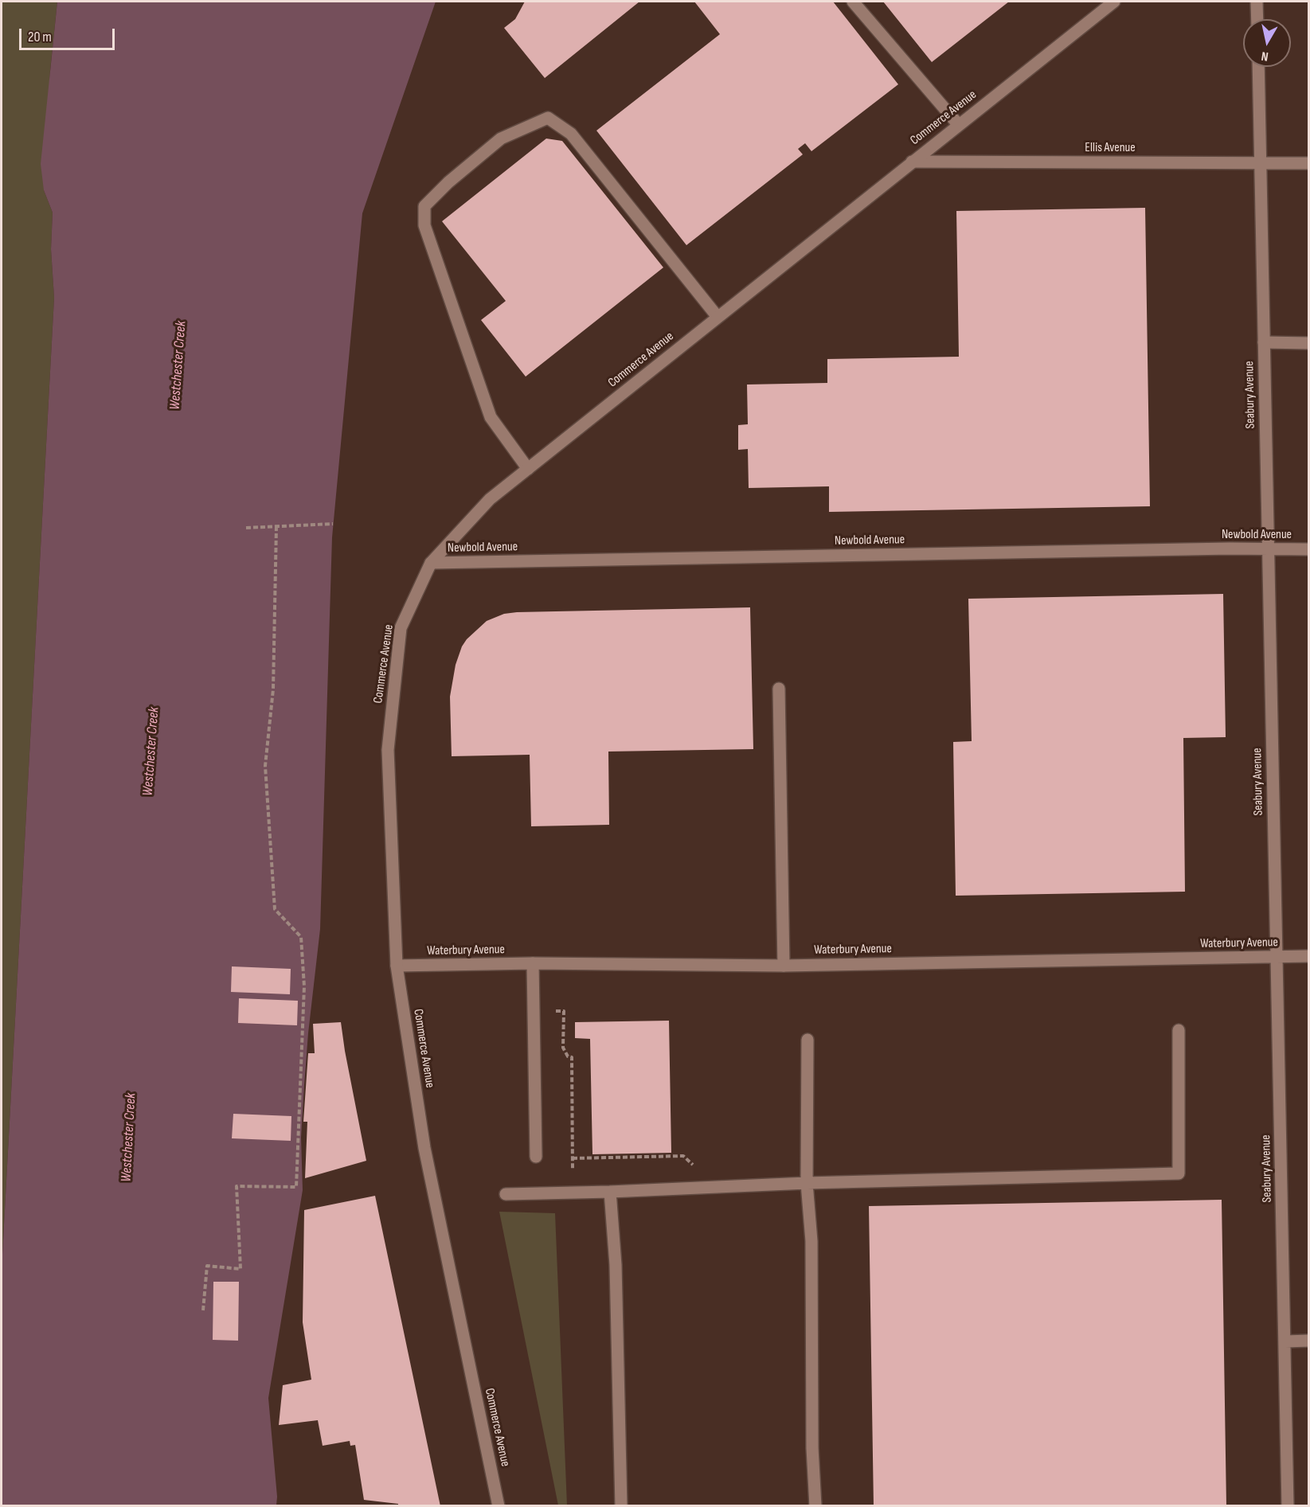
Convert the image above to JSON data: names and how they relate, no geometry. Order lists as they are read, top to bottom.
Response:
{
  "streets": {
    "street": [
      "Commerce Avenue",
      "Ellis Avenue",
      "Seabury Avenue",
      "Newbold Avenue",
      "Waterbury Avenue"
    ]
  },
  "crossings": [
    ["Commerce Avenue", "Ellis Avenue"],
    ["Commerce Avenue", "Newbold Avenue"],
    ["Commerce Avenue", "Waterbury Avenue"],
    ["Ellis Avenue", "Seabury Avenue"],
    ["Seabury Avenue", "Newbold Avenue"],
    ["Seabury Avenue", "Waterbury Avenue"]
  ],
  "water": ["Westchester Creek"],
  "scale_bar": "20 m",
  "north": "bottom"
}
